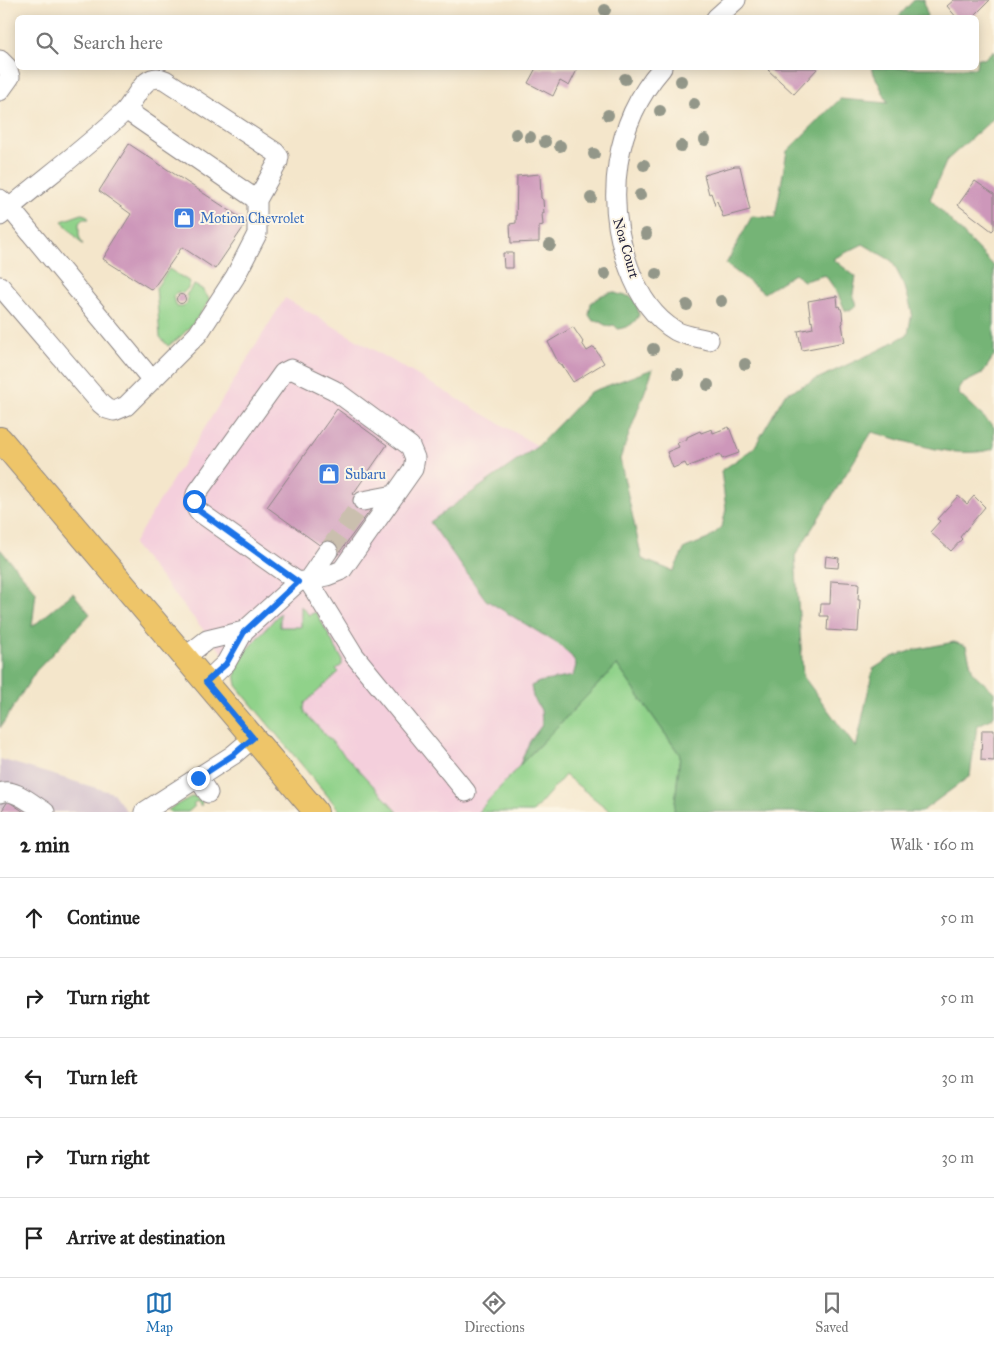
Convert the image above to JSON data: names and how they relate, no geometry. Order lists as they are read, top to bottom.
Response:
{
  "streets": {
    "street": ["Noa Court"]
  },
  "places": {
    "shop": ["Motion Chevrolet", "Subaru"]
  },
  "page": {
    "search": "Search here",
    "heading": ["2 min", "Walk · 160 m"],
    "list": [
      ["Continue", "50 m"],
      ["Turn right", "50 m"],
      ["Turn left", "30 m"],
      ["Turn right", "30 m"],
      "Arrive at destination"
    ],
    "nav": ["Map", "Directions", "Saved"]
  }
}
